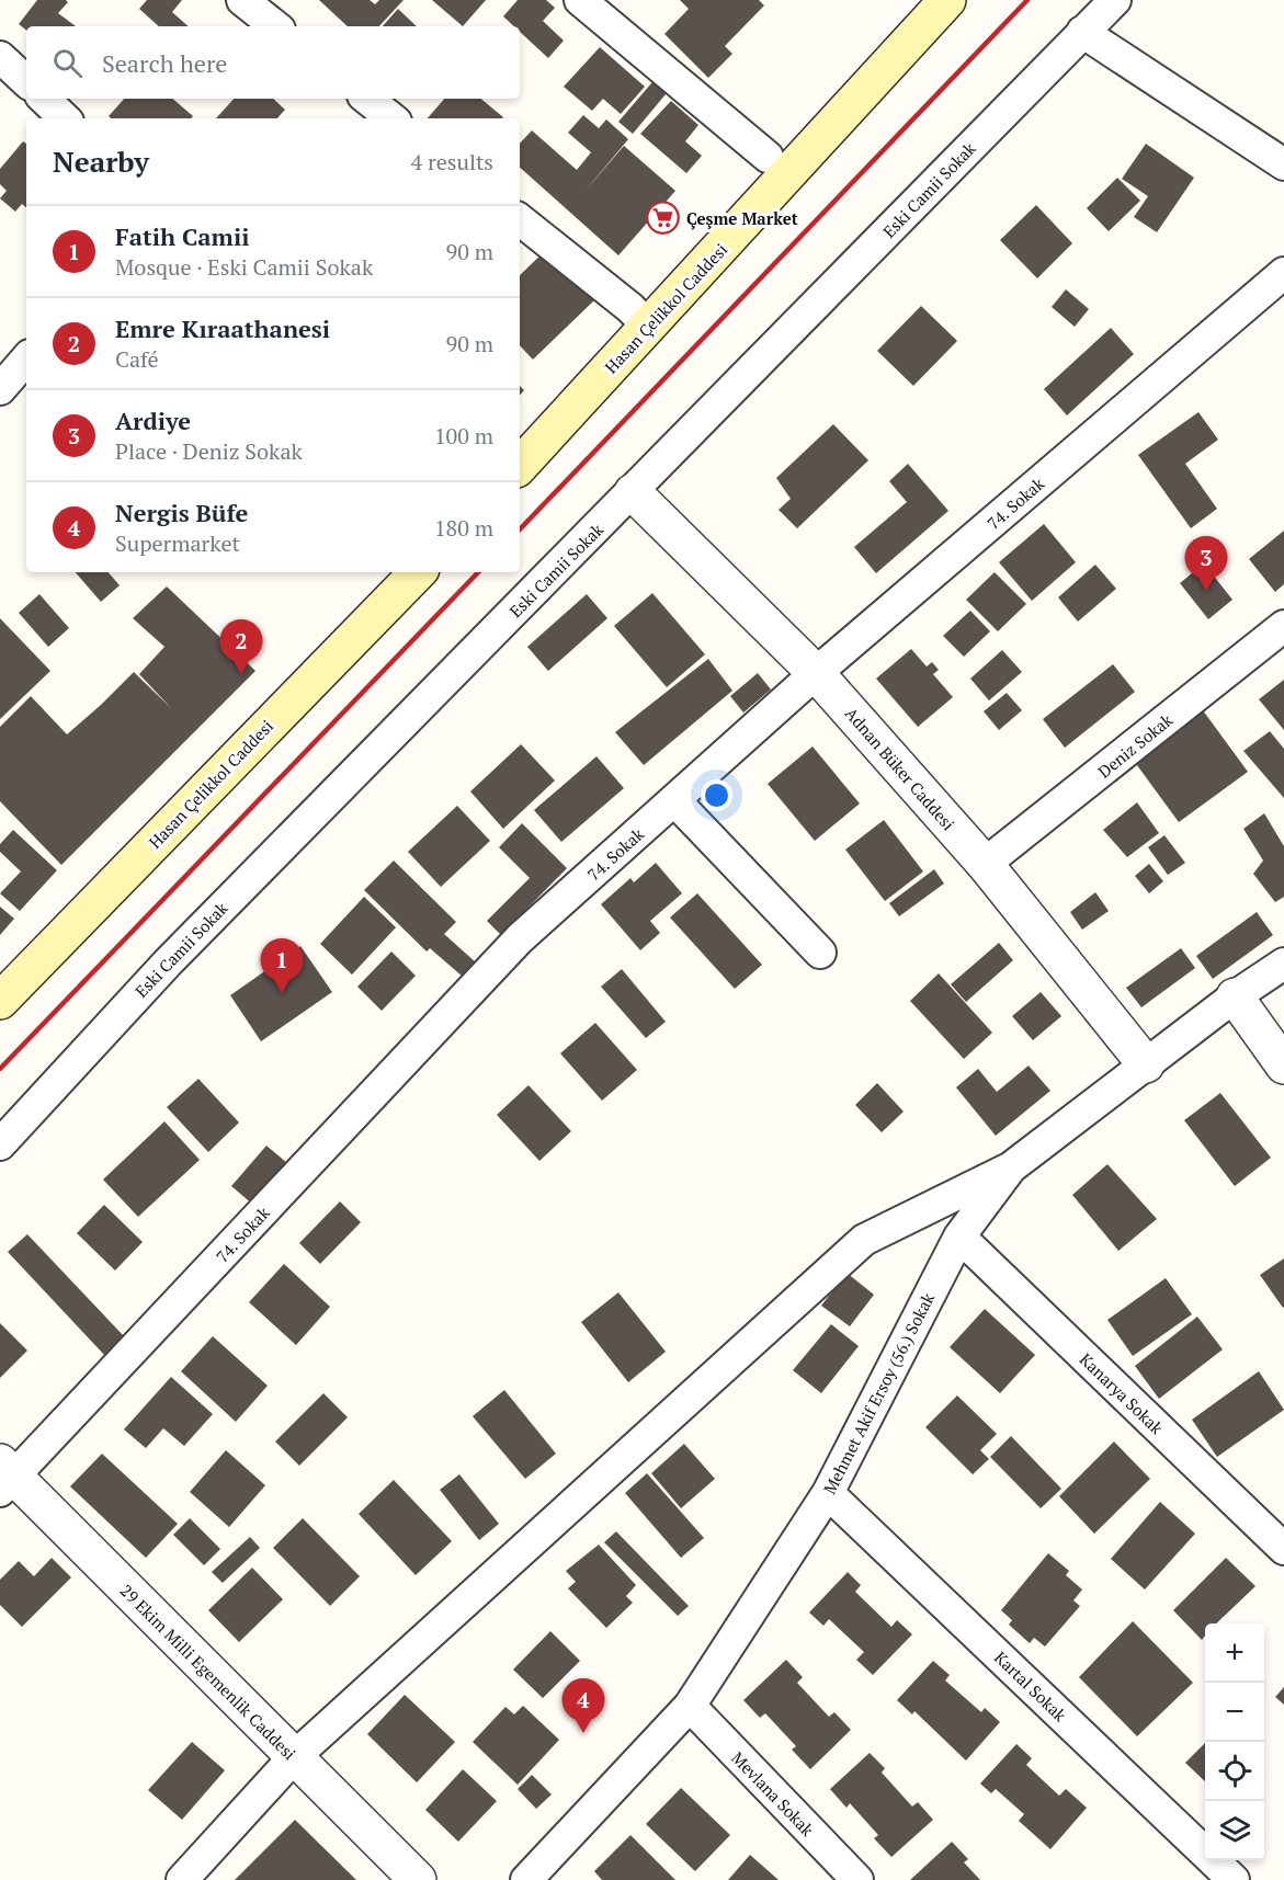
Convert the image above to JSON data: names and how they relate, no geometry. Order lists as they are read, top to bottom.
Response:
{
  "streets": {
    "main road": ["Hasan Çelikkol Caddesi"],
    "street": [
      "Eski Camii Sokak",
      "74. Sokak",
      "Deniz Sokak",
      "Adnan Büker Caddesi",
      "Mehmet Akif Ersoy (56.) Sokak",
      "Kanarya Sokak",
      "29 Ekim Milli Egemenlik Caddesi",
      "Kartal Sokak",
      "Mevlana Sokak"
    ]
  },
  "crossings": [
    ["Eski Camii Sokak", "Adnan Büker Caddesi"],
    ["74. Sokak", "Adnan Büker Caddesi"],
    ["74. Sokak", "29 Ekim Milli Egemenlik Caddesi"],
    ["Deniz Sokak", "Adnan Büker Caddesi"],
    ["Adnan Büker Caddesi", "Mehmet Akif Ersoy (56.) Sokak"],
    ["Mehmet Akif Ersoy (56.) Sokak", "Kanarya Sokak"],
    ["Mehmet Akif Ersoy (56.) Sokak", "Kartal Sokak"],
    ["Mehmet Akif Ersoy (56.) Sokak", "Mevlana Sokak"]
  ],
  "places": {
    "supermarket": ["Çeşme Market"]
  },
  "page": {
    "search": "Search here",
    "heading": ["Nearby", "4 results"],
    "list": [
      {
        "mark": "1",
        "name": "Fatih Camii",
        "note": "Mosque · Eski Camii Sokak",
        "value": "90 m"
      },
      {
        "mark": "2",
        "name": "Emre Kıraathanesi",
        "note": "Café",
        "value": "90 m"
      },
      {
        "mark": "3",
        "name": "Ardiye",
        "note": "Place · Deniz Sokak",
        "value": "100 m"
      },
      {
        "mark": "4",
        "name": "Nergis Büfe",
        "note": "Supermarket",
        "value": "180 m"
      }
    ],
    "pins": [
      "3",
      "2",
      "1",
      "4"
    ],
    "map_buttons": ["+", "−"]
  }
}
